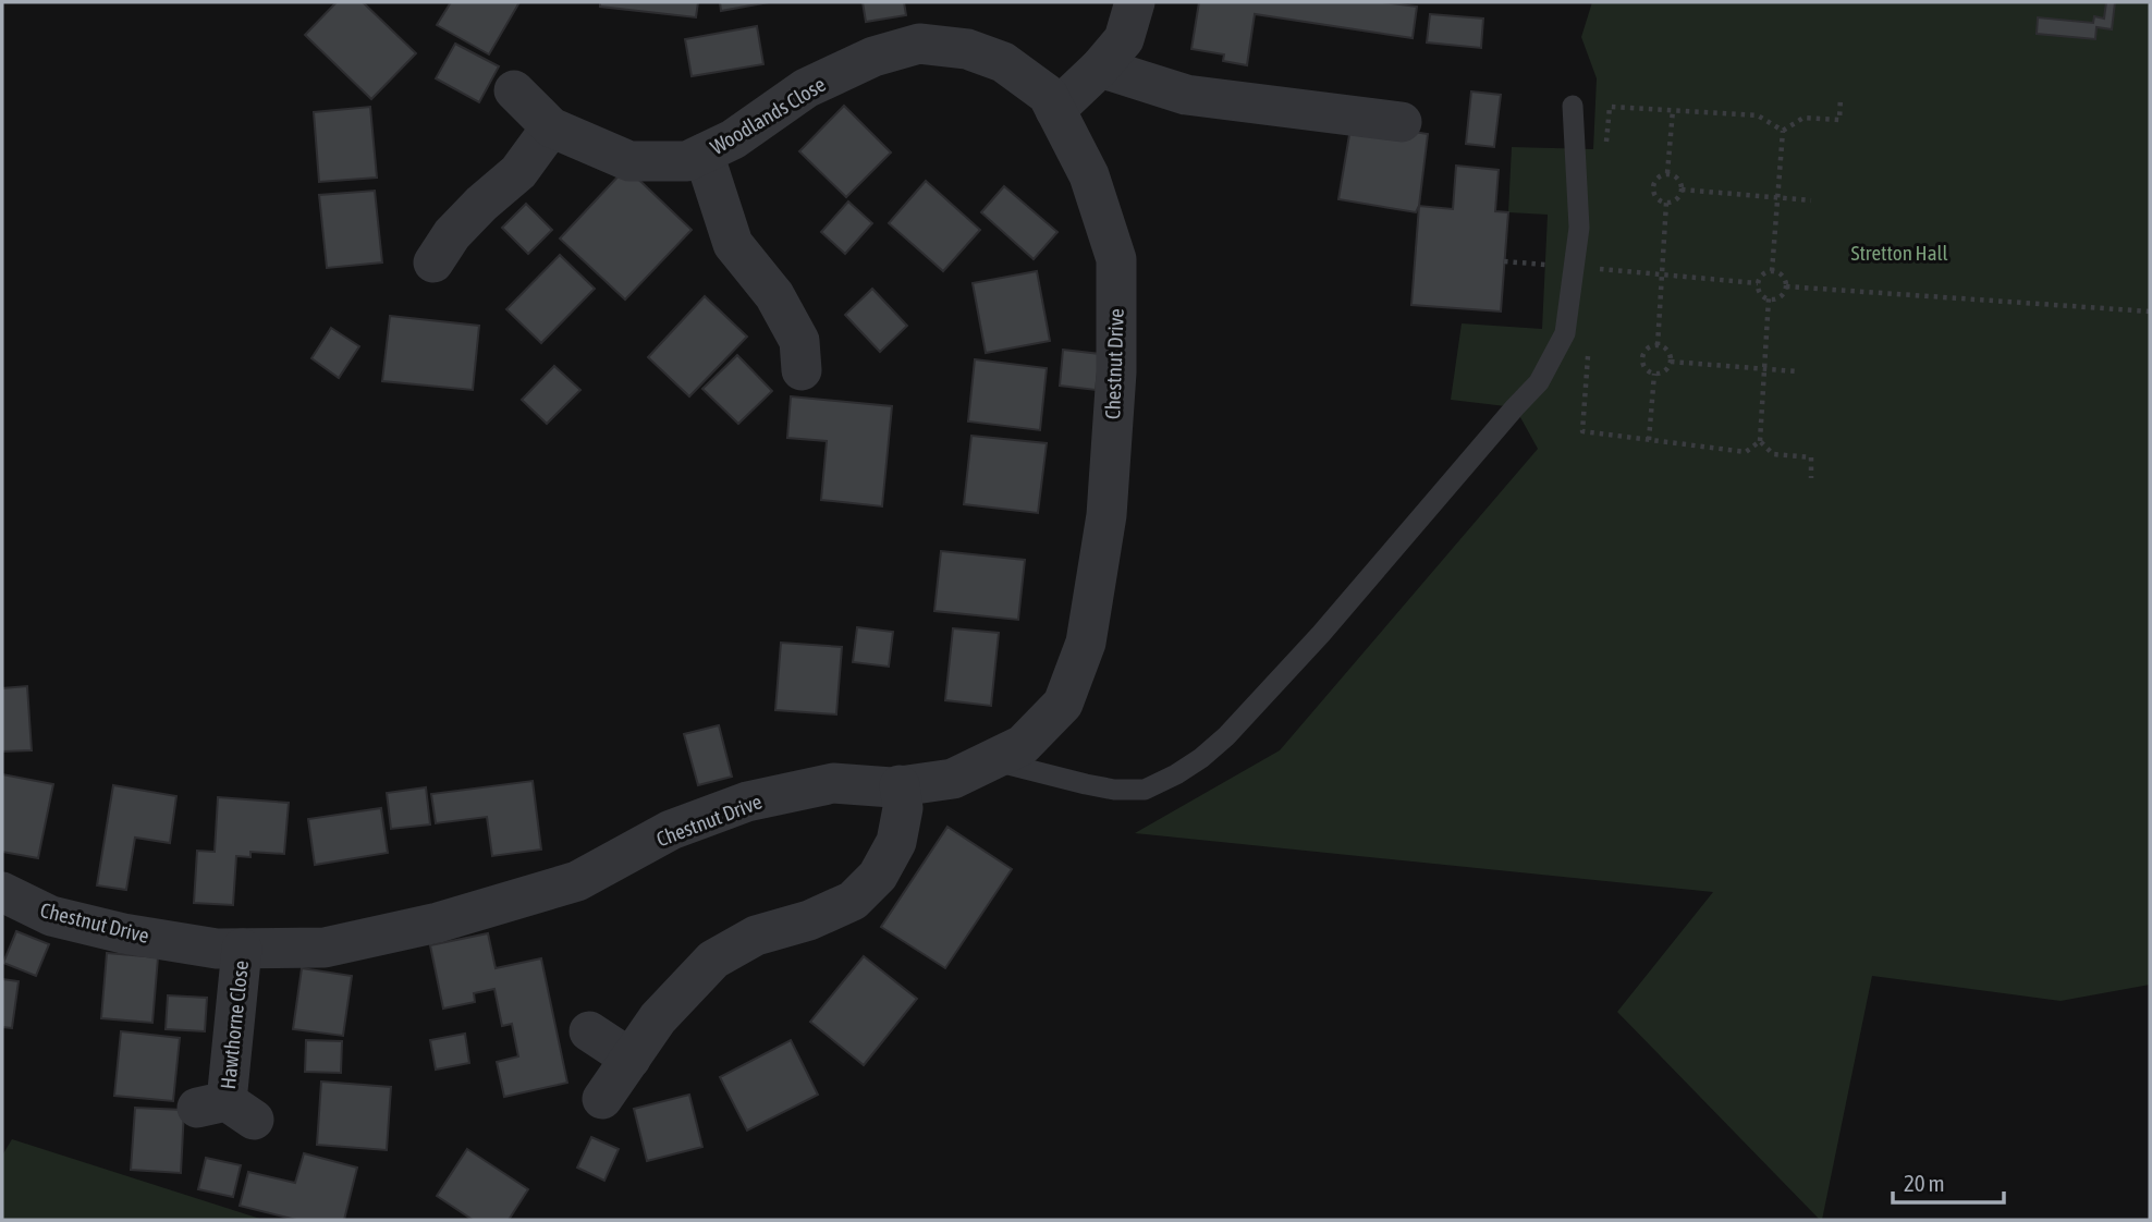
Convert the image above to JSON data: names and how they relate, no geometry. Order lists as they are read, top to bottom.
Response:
{
  "streets": {
    "street": ["Woodlands Close", "Chestnut Drive", "Hawthorne Close"]
  },
  "crossings": [
    ["Woodlands Close", "Chestnut Drive"],
    ["Chestnut Drive", "Hawthorne Close"]
  ],
  "parks": ["Stretton Hall"],
  "scale_bar": "20 m"
}
